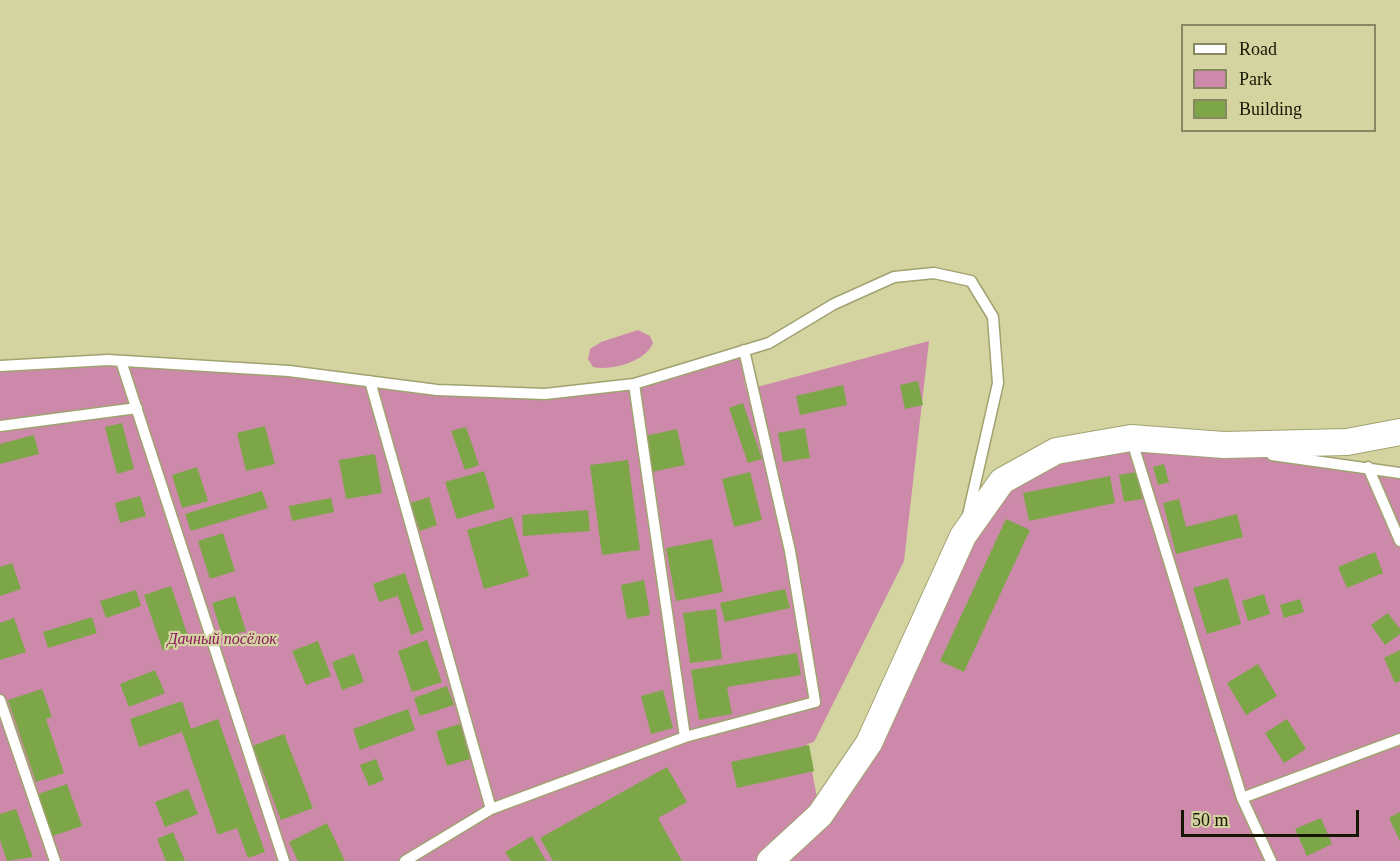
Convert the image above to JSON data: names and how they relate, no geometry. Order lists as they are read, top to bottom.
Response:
{
  "parks": ["Дачный посёлок"],
  "legend": ["Road", "Park", "Building"],
  "scale_bar": "50 m"
}
